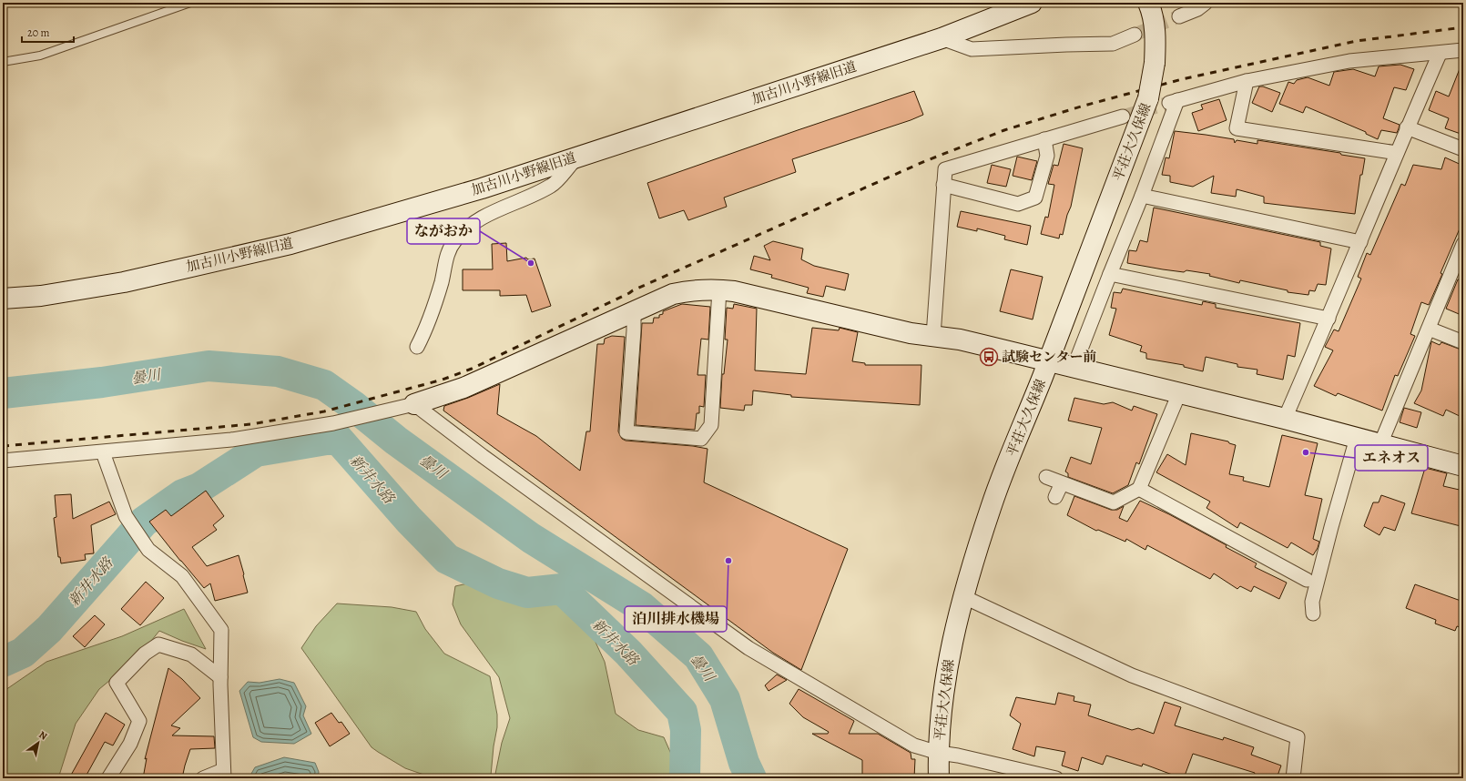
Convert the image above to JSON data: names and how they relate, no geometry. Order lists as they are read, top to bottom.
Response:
{
  "streets": {
    "street": ["加古川小野線旧道", "平荘大久保線"]
  },
  "water": ["曇川", "新井水路"],
  "places": {
    "other": ["ながおか", "エネオス", "泊川排水機場"],
    "bus stop": ["試験センター前"]
  },
  "scale_bar": "20 m",
  "north": "top right"
}
